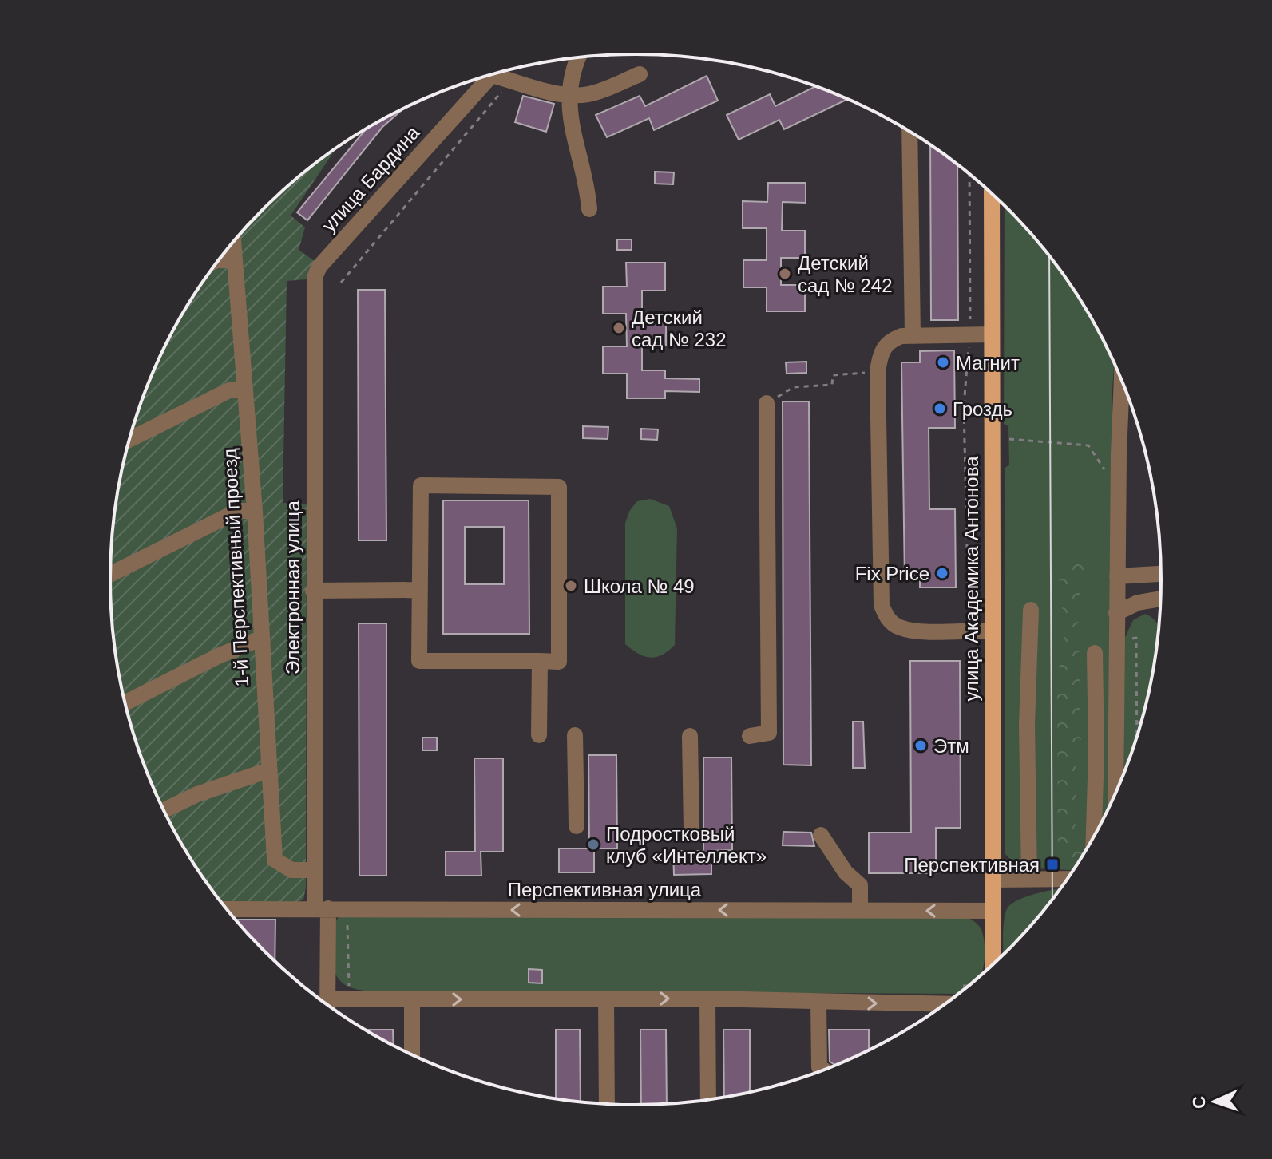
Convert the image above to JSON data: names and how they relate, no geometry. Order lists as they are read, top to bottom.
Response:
{
  "streets": {
    "main road": ["улица Академика Антонова"],
    "street": [
      "улица Бардина",
      "1-й Перспективный проезд",
      "Электронная улица",
      "Перспективная улица"
    ]
  },
  "crossings": [
    ["улица Бардина", "Электронная улица"],
    ["1-й Перспективный проезд", "Электронная улица"],
    ["улица Академика Антонова", "Перспективная улица"],
    ["Электронная улица", "Перспективная улица"]
  ],
  "places": {
    "other": [
      "Детский сад № 242",
      "Детский сад № 232",
      "Магнит",
      "Гроздь",
      "Fix Price",
      "Школа № 49",
      "Этм",
      "Подростковый клуб «Интеллект»"
    ],
    "transit": ["Перспективная"]
  },
  "north": "left"
}
